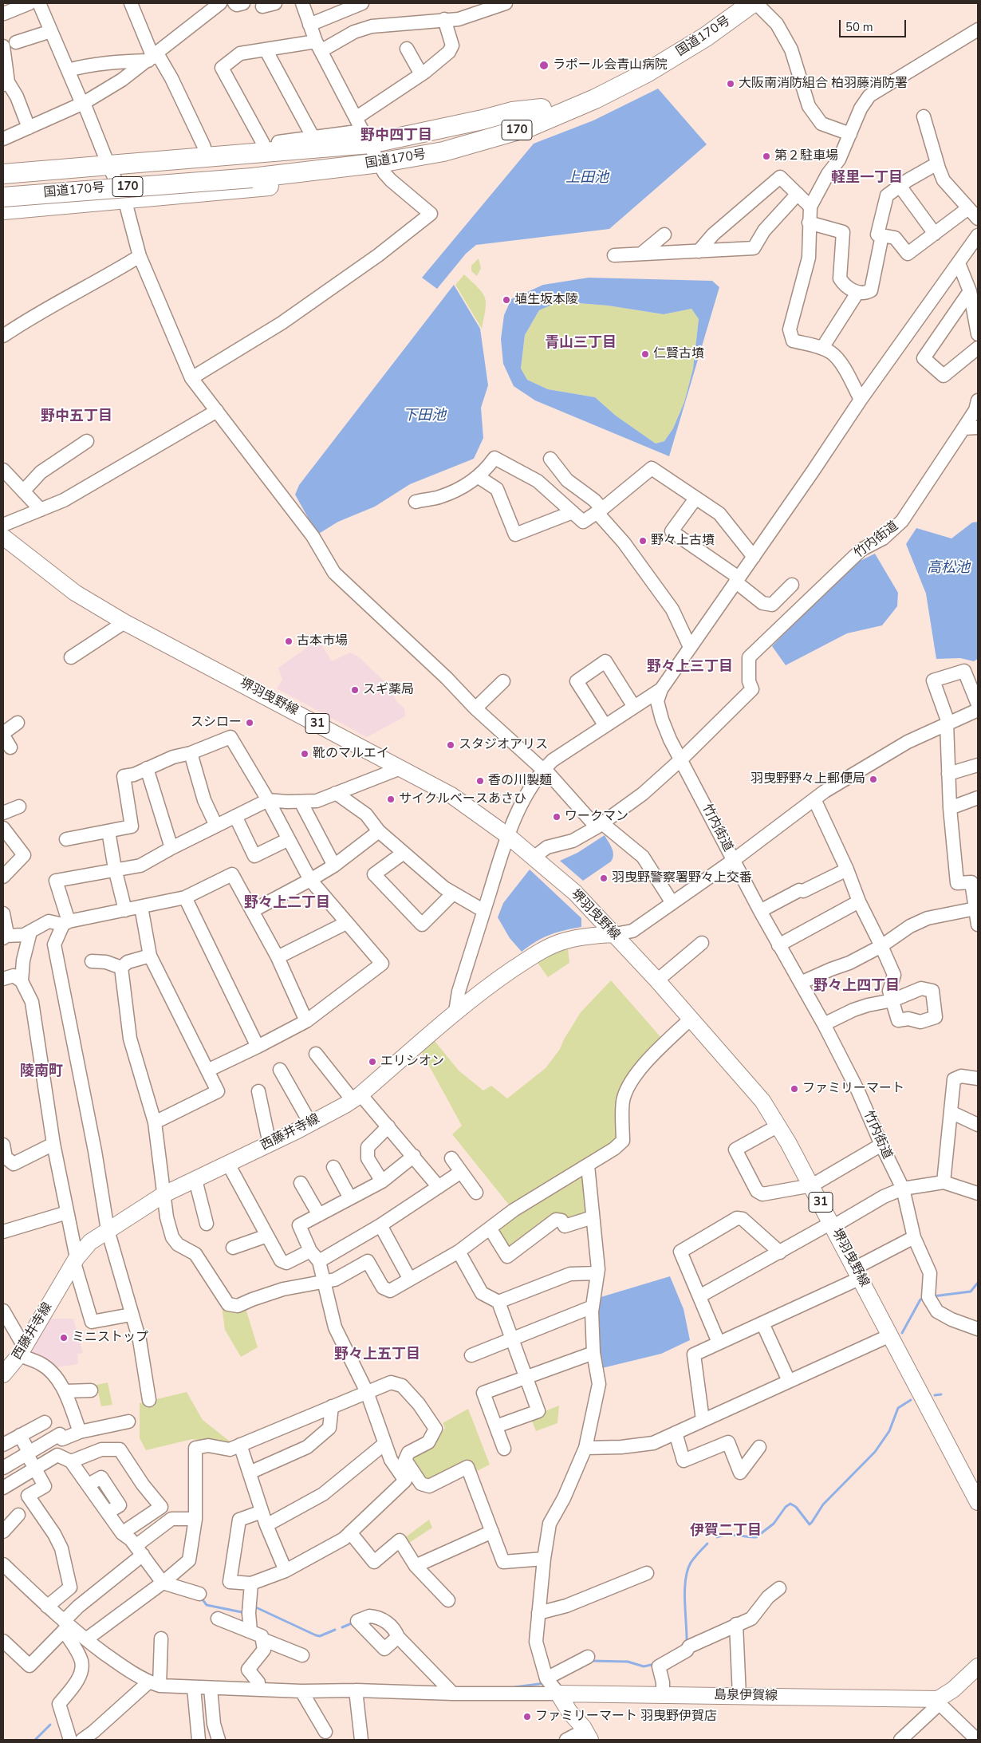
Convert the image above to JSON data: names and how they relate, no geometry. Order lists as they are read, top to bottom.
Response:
{
  "streets": {
    "highway": ["国道170号", "170"],
    "main road": [
      "堺羽曳野線",
      "31",
      "西藤井寺線",
      "島泉伊賀線"
    ],
    "street": ["竹内街道"]
  },
  "crossings": [
    ["堺羽曳野線", "西藤井寺線"]
  ],
  "districts": [
    "野中四丁目",
    "軽里一丁目",
    "青山三丁目",
    "野中五丁目",
    "野々上三丁目",
    "野々上二丁目",
    "野々上四丁目",
    "陵南町",
    "野々上五丁目",
    "伊賀二丁目"
  ],
  "water": ["上田池", "下田池", "高松池"],
  "places": [
    "ラポール会青山病院",
    "大阪南消防組合 柏羽藤消防署",
    "第２駐車場",
    "埴生坂本陵",
    "仁賢古墳",
    "野々上古墳",
    "古本市場",
    "スギ薬局",
    "スシロー",
    "スタジオアリス",
    "靴のマルエイ",
    "羽曳野野々上郵便局",
    "香の川製麺",
    "サイクルベースあさひ",
    "ワークマン",
    "羽曳野警察署野々上交番",
    "エリシオン",
    "ファミリーマート",
    "ミニストップ",
    "ファミリーマート 羽曳野伊賀店"
  ],
  "scale_bar": "50 m"
}
